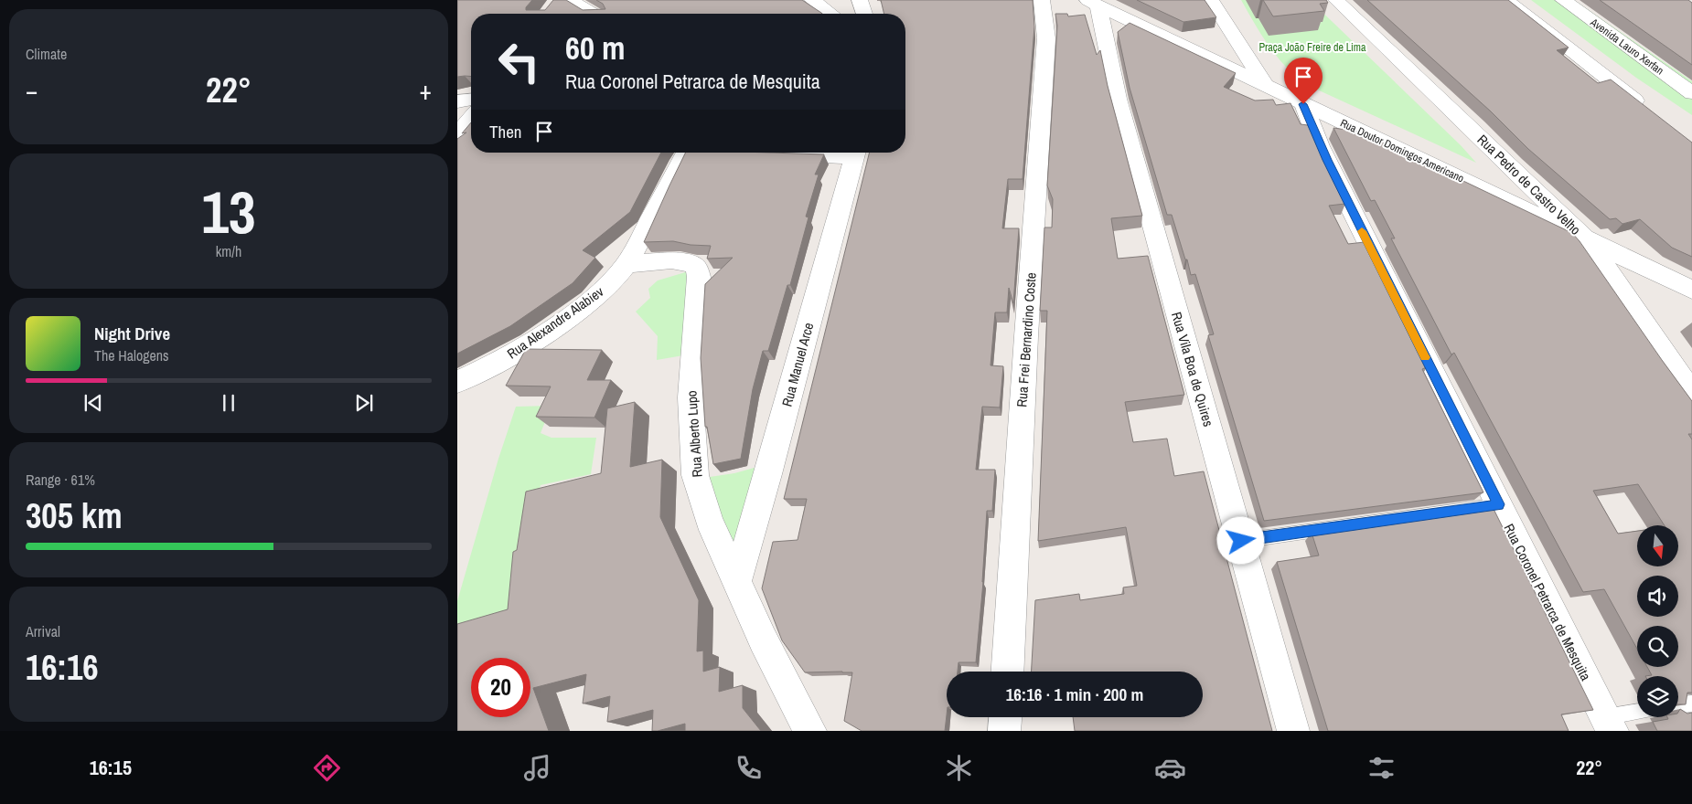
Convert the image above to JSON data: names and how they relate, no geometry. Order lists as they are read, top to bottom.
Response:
{
  "streets": {
    "street": [
      "Avenida Lauro Xerfan",
      "Rua Doutor Domingos Americano",
      "Rua Pedro de Castro Velho",
      "Rua Alexandre Alabiev",
      "Rua Frei Bernardino Coste",
      "Rua Manuel Arce",
      "Rua Vila Boa de Quires",
      "Rua Alberto Lupo",
      "Rua Coronel Petrarca de Mesquita"
    ]
  },
  "crossings": [
    ["Rua Doutor Domingos Americano", "Rua Pedro de Castro Velho"],
    ["Rua Doutor Domingos Americano", "Rua Vila Boa de Quires"],
    ["Rua Doutor Domingos Americano", "Rua Coronel Petrarca de Mesquita"],
    ["Rua Alexandre Alabiev", "Rua Alberto Lupo"],
    ["Rua Manuel Arce", "Rua Alberto Lupo"]
  ],
  "parks": ["Praça João Freire de Lima"],
  "north": "bottom",
  "page": {
    "tile": [
      "Climate",
      ["13", "km/h"],
      ["Range · 61%", "305 km"],
      ["Arrival", "16:16"]
    ],
    "turn": ["60 m", "Rua Coronel Petrarca de Mesquita"],
    "heat": ["−", "22°", "+"],
    "then": "Then",
    "song": ["Night Drive", "The Halogens"],
    "limit": "20",
    "trip": "16:16 · 1 min · 200 m",
    "tabs": ["16:15", "22°"]
  }
}
